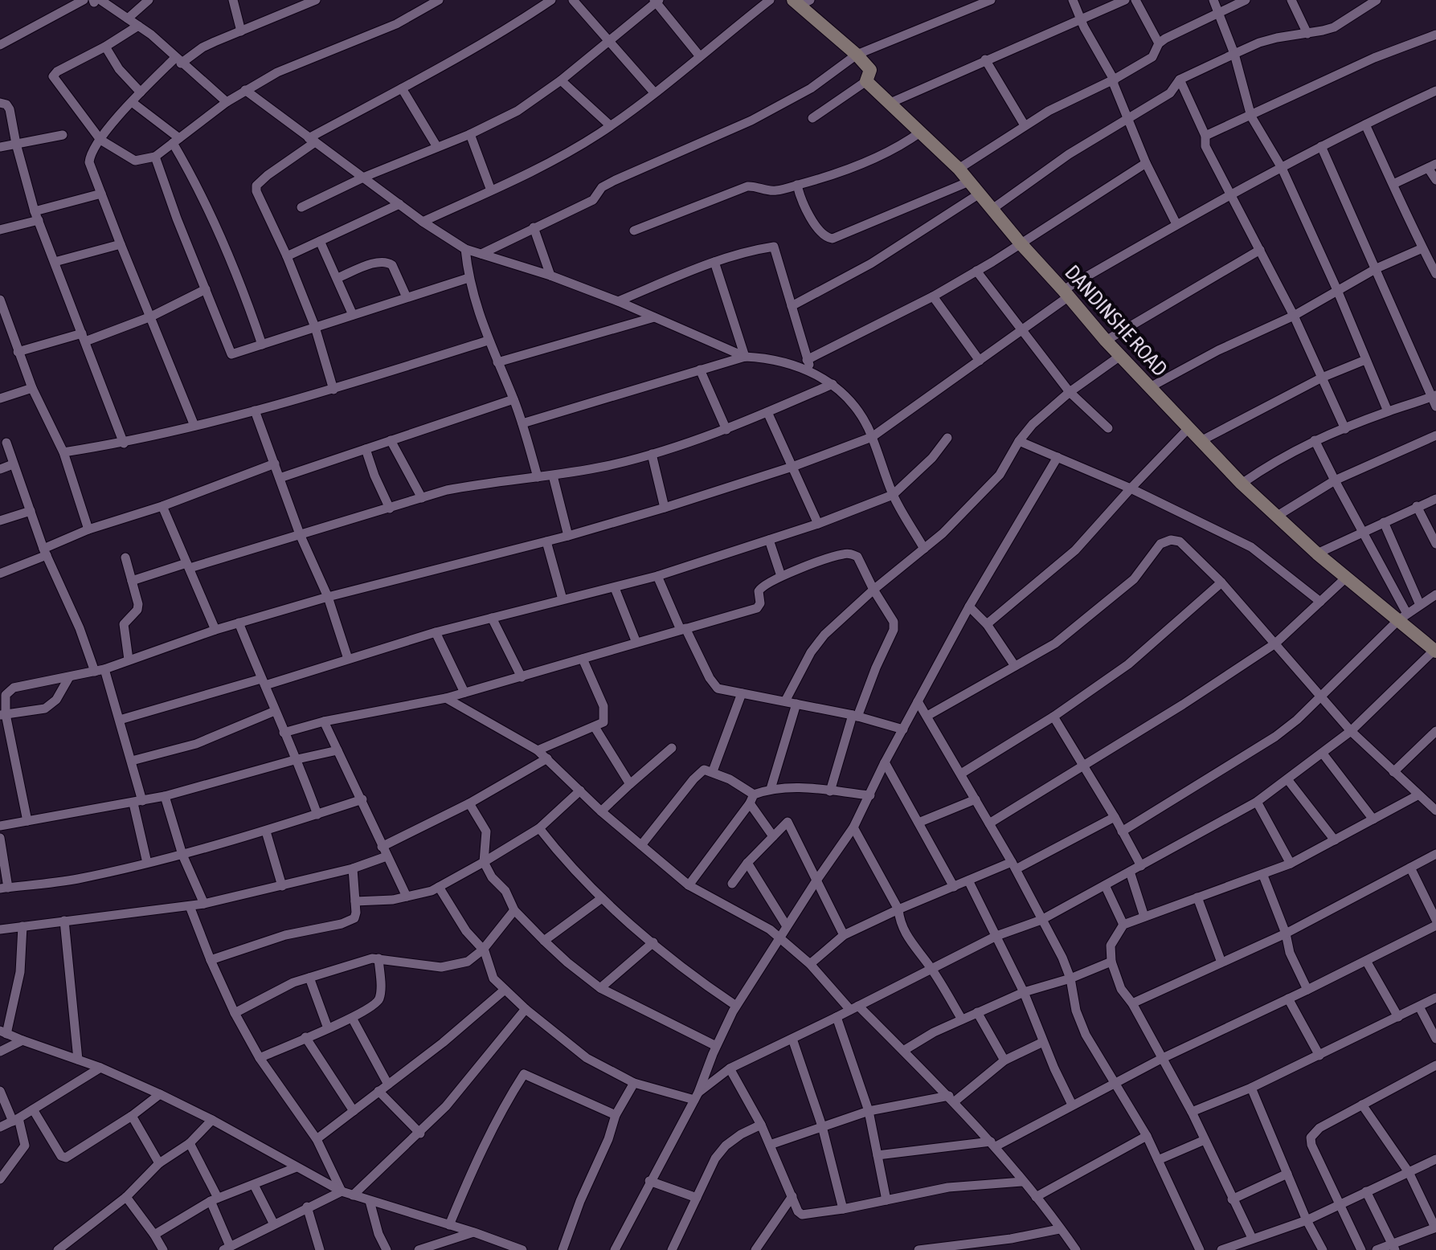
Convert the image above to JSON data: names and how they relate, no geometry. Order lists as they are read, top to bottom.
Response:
{
  "streets": {
    "street": ["DANDINSHE ROAD"]
  }
}
